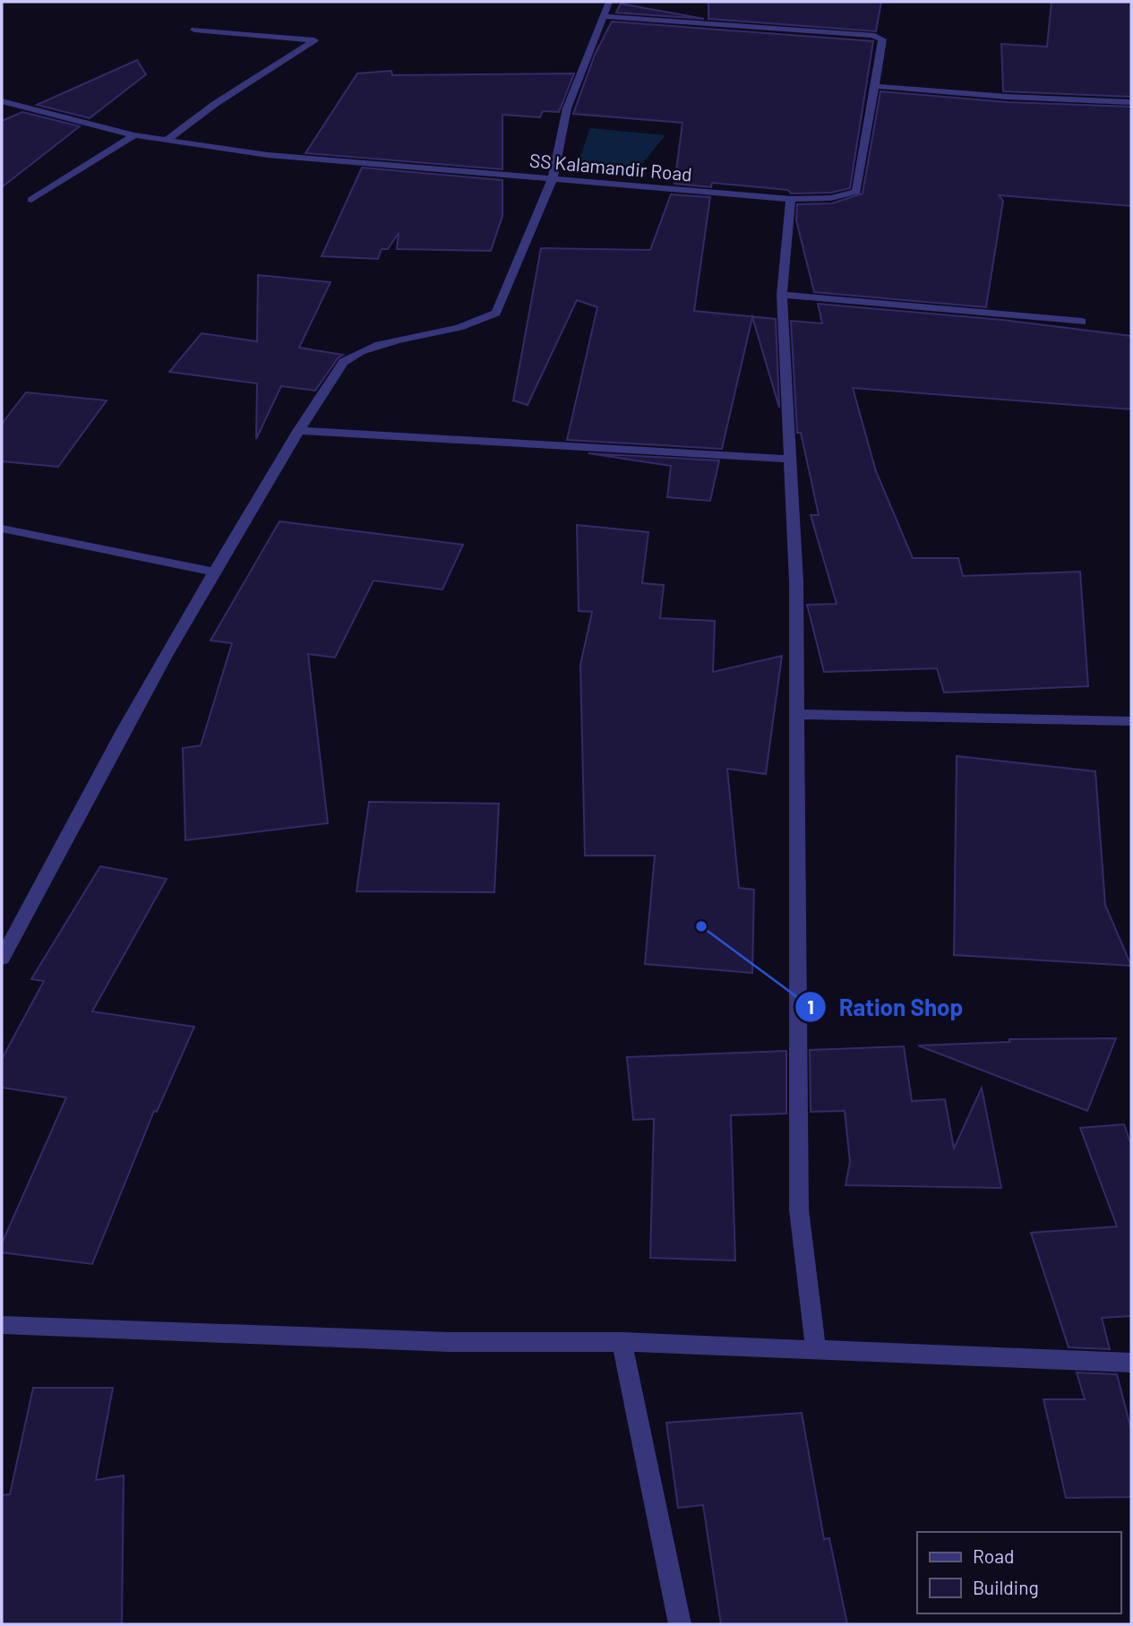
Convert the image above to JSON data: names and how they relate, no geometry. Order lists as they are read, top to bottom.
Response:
{
  "streets": {
    "street": ["SS Kalamandir Road"]
  },
  "places": ["Ration Shop"],
  "legend": ["Road", "Building"]
}
